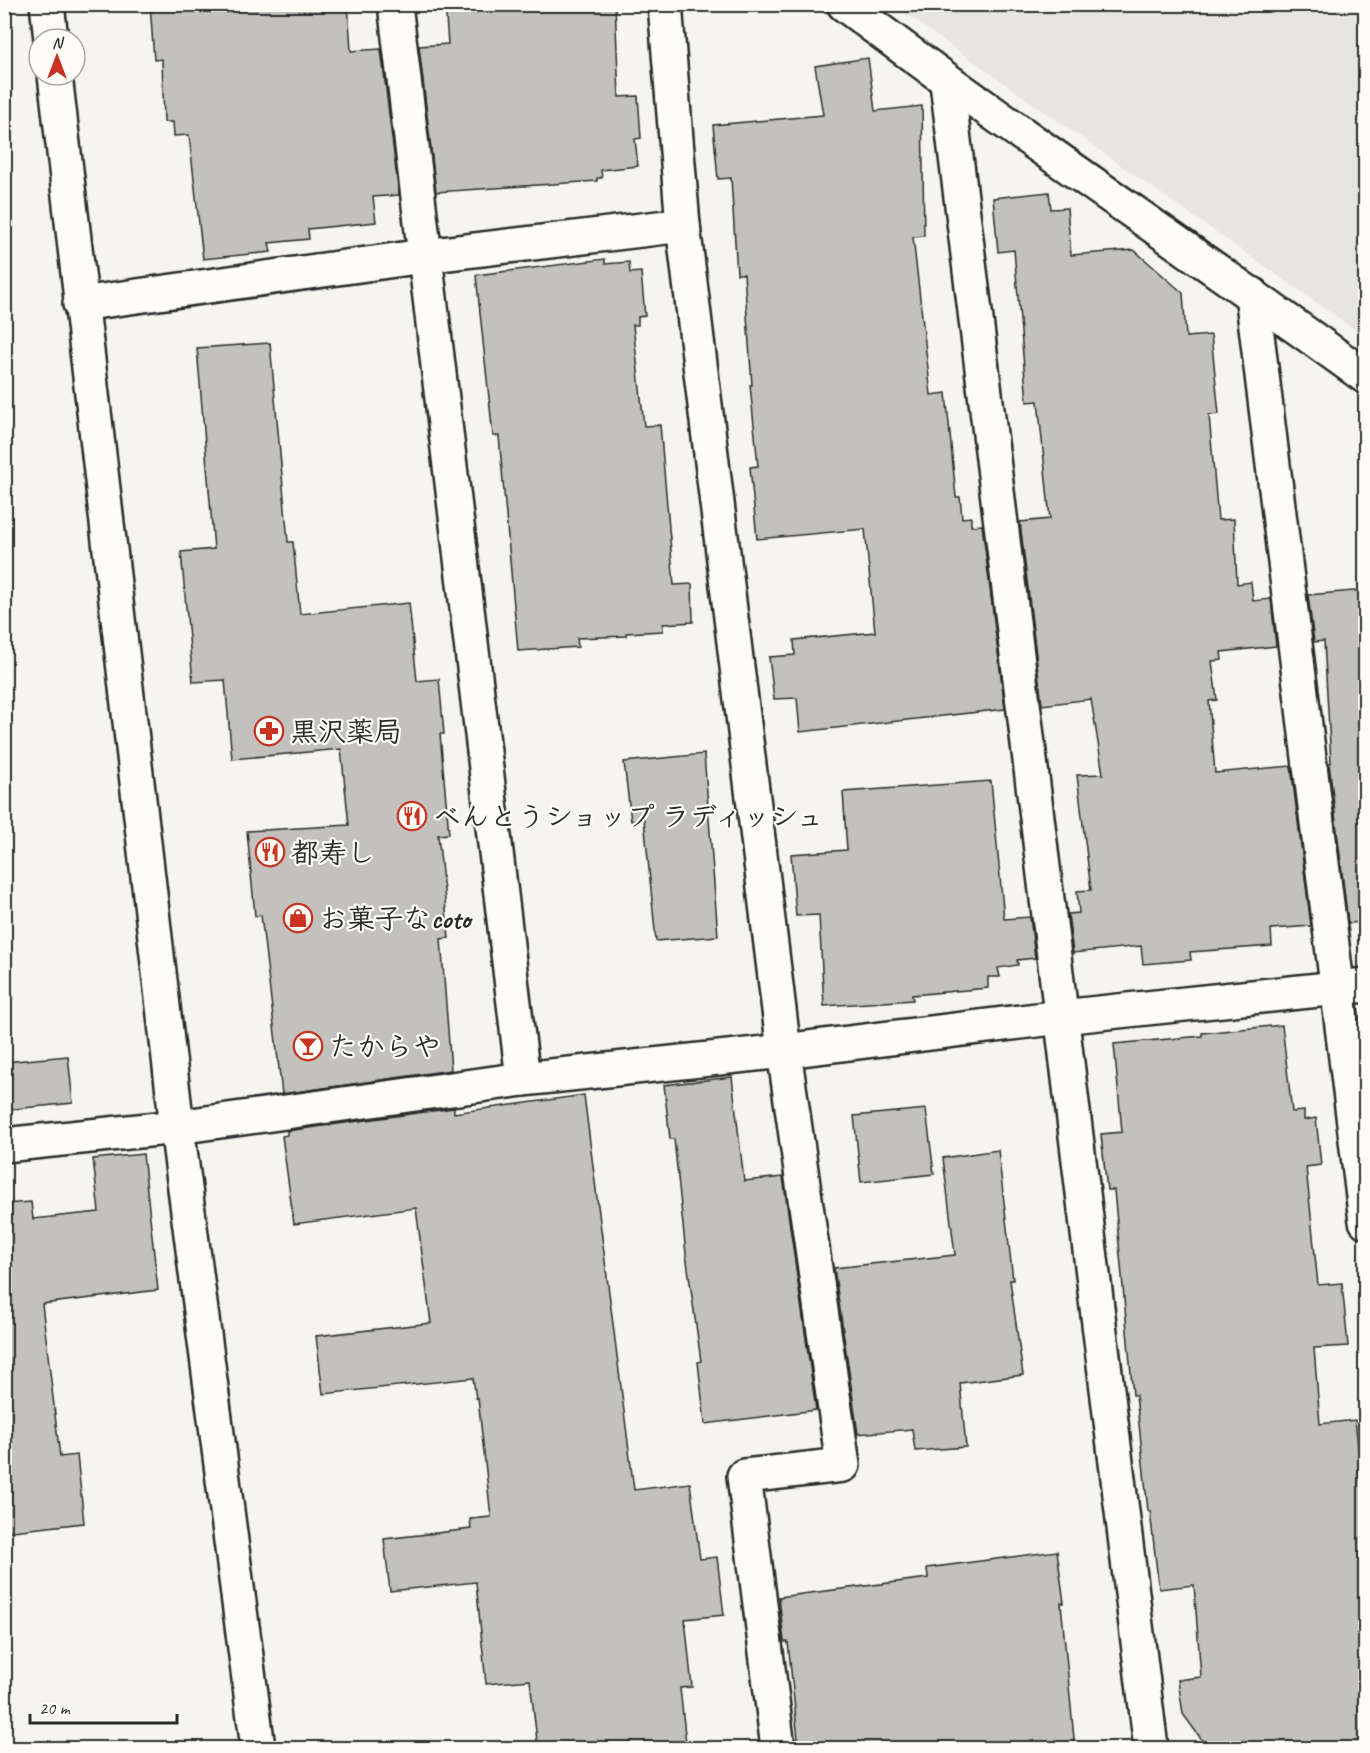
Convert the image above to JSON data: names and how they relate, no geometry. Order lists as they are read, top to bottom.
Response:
{
  "places": {
    "pharmacy": ["黒沢薬局"],
    "restaurant": ["べんとうショップ ラディッシュ", "都寿し"],
    "shop": ["お菓子なcoto"],
    "bar": ["たからや"]
  },
  "scale_bar": "20 m",
  "north": "top"
}
